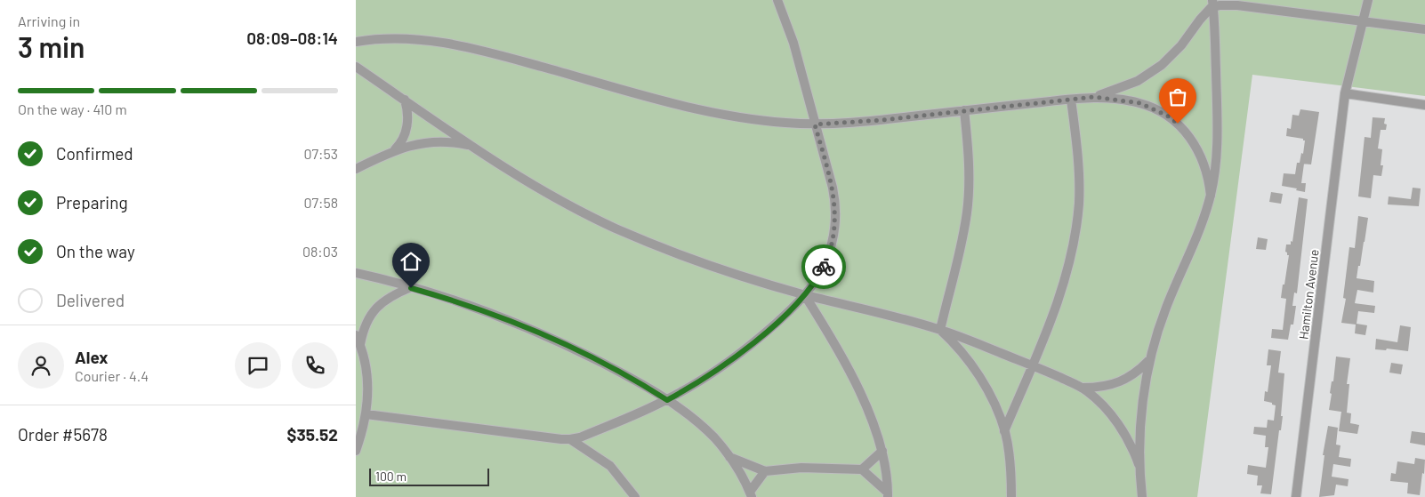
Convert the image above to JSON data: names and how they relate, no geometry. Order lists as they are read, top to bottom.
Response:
{
  "streets": {
    "street": ["Hamilton Avenue"]
  },
  "scale_bar": "100 m",
  "page": {
    "heading": ["3 min", "Arriving in", "08:09–08:14"],
    "panel": [
      "Alex",
      "Courier · 4.4",
      "Order #5678",
      "$35.52"
    ],
    "bar": "On the way · 410 m",
    "list": [
      ["Confirmed", "07:53"],
      ["Preparing", "07:58"],
      ["On the way", "08:03"],
      "Delivered"
    ],
    "scale": "100 m"
  }
}
